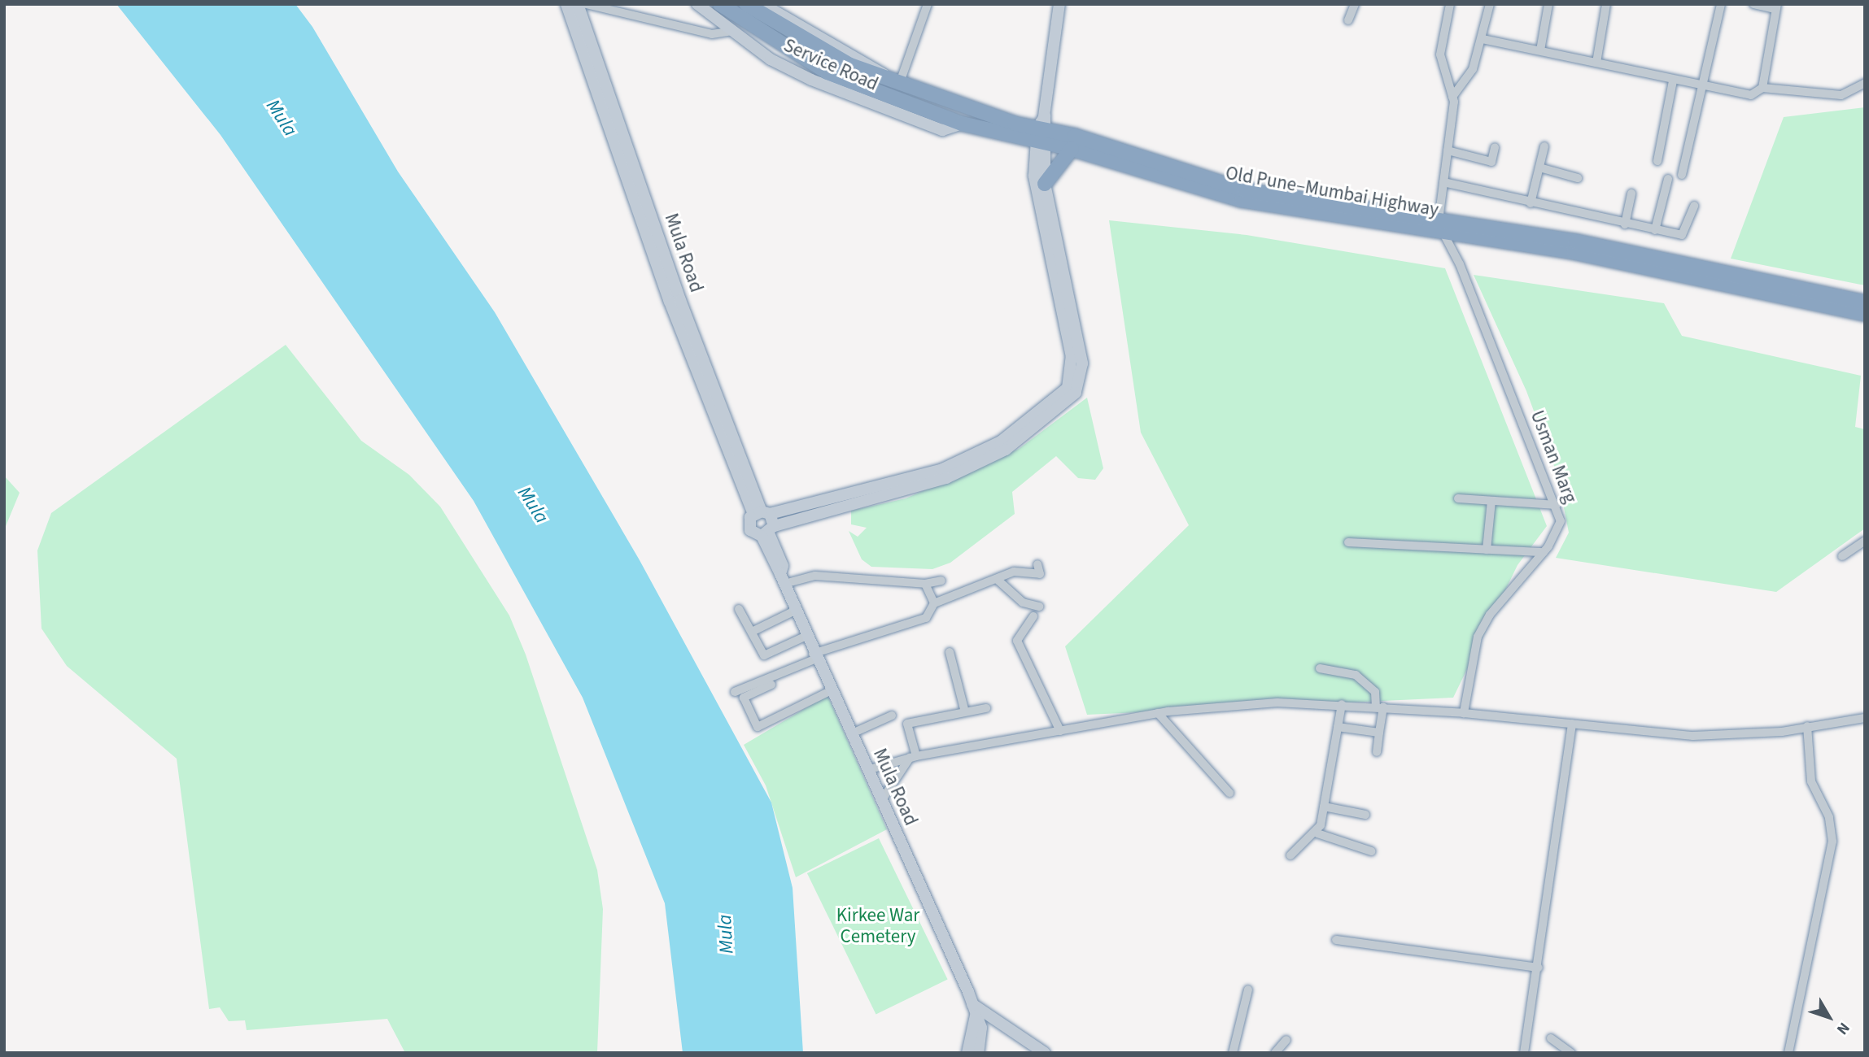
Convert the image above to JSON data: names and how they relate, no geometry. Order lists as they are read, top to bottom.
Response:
{
  "streets": {
    "highway": ["Old Pune–Mumbai Highway"],
    "main road": ["Service Road", "Mula Road"],
    "street": ["Usman Marg"]
  },
  "crossings": [
    ["Service Road", "Old Pune–Mumbai Highway"],
    ["Old Pune–Mumbai Highway", "Usman Marg"]
  ],
  "water": ["Mula"],
  "parks": ["Kirkee War Cemetery"],
  "north": "bottom right"
}
